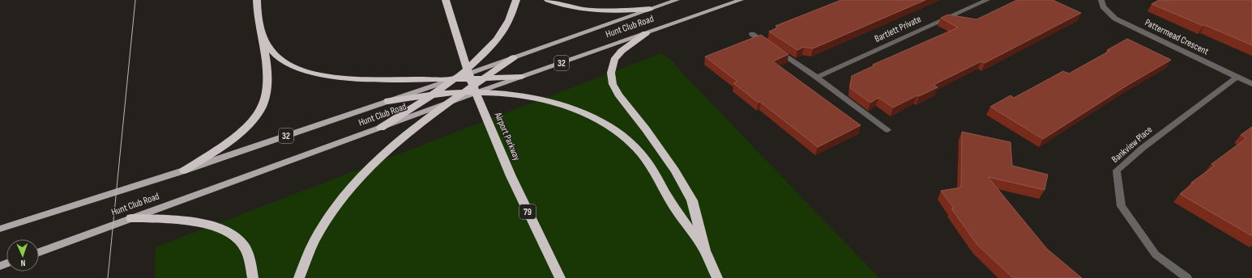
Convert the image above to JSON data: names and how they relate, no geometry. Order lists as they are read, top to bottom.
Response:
{
  "streets": {
    "highway": ["Airport Parkway", "79"],
    "main road": ["Hunt Club Road", "32"],
    "street": ["Bartlett Private", "Pattermead Crescent", "Bankview Place"]
  },
  "crossings": [
    ["Pattermead Crescent", "Bankview Place"]
  ],
  "north": "bottom"
}
